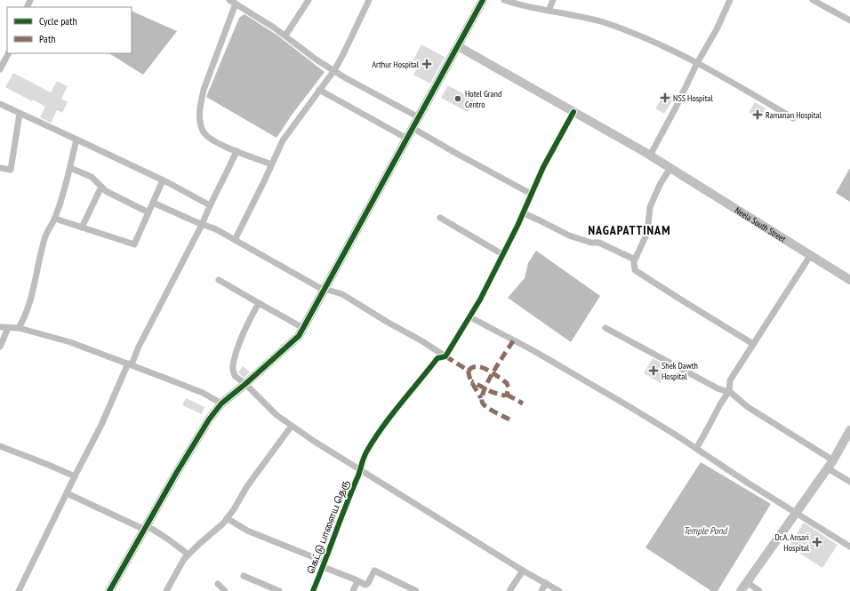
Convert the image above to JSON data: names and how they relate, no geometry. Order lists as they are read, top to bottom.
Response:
{
  "streets": {
    "street": ["Neela South Street", "கெட்டு பாளைய தெரு"]
  },
  "districts": ["NAGAPATTINAM"],
  "water": ["Temple Pond"],
  "places": {
    "health": [
      "Arthur Hospital",
      "NSS Hospital",
      "Ramanan Hospital",
      "Shek Dawth Hospital",
      "Dr.A. Ansari Hospital"
    ],
    "other": ["Hotel Grand Centro"]
  },
  "legend": ["Cycle path", "Path"]
}
